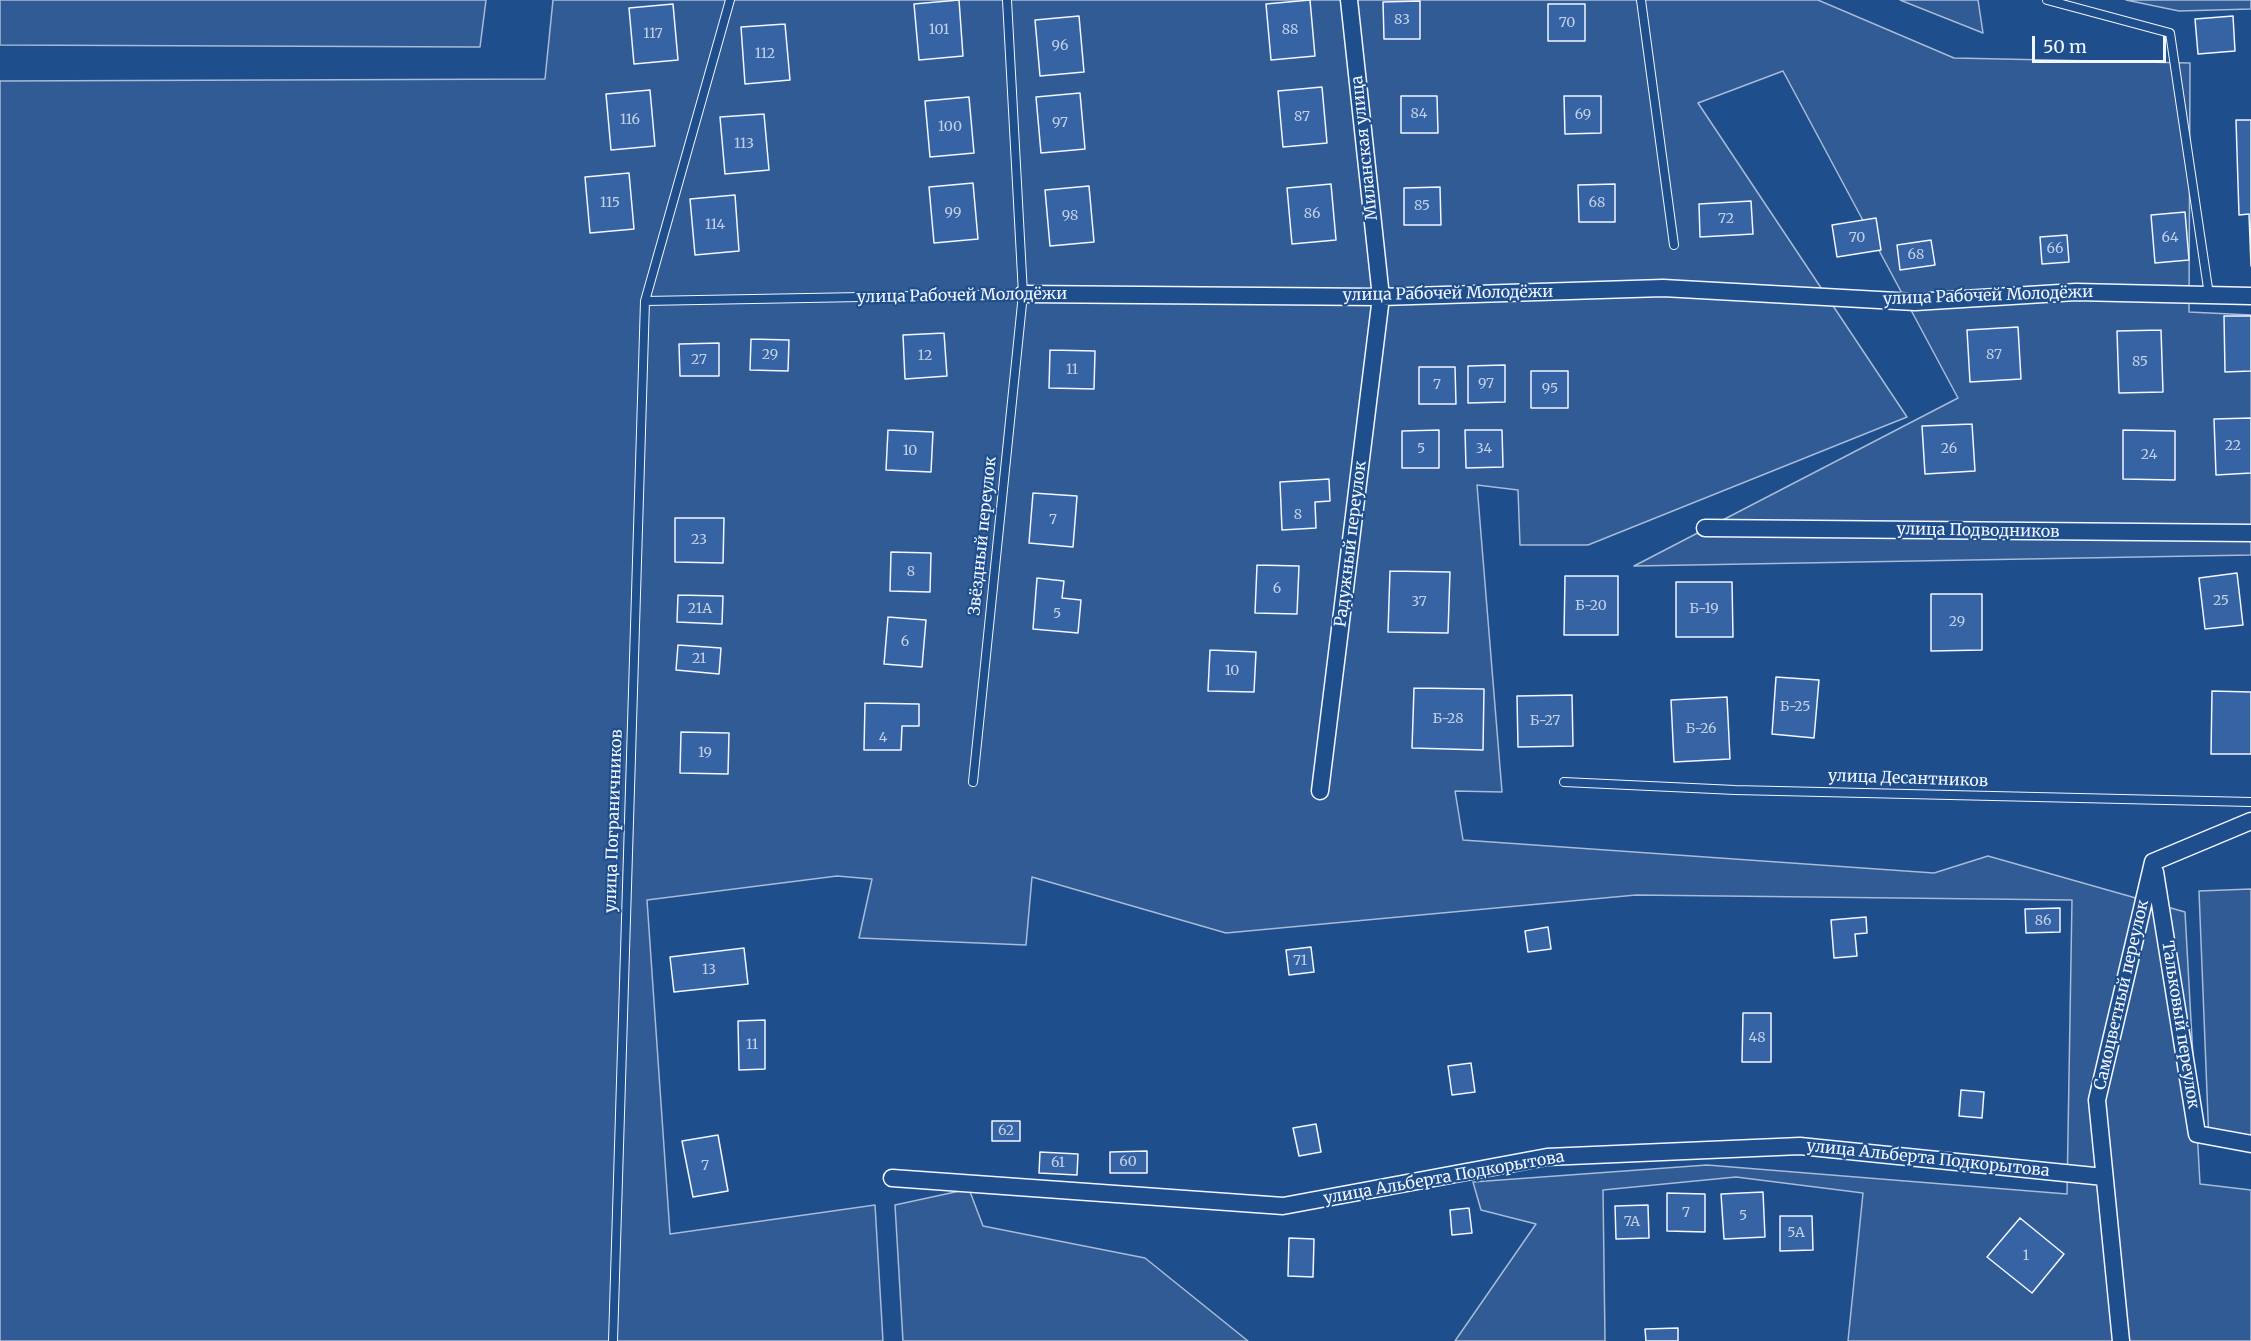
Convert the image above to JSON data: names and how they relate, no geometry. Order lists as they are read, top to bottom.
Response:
{
  "streets": {
    "street": [
      "Миланская улица",
      "улица Рабочей Молодёжи",
      "улица Подводников",
      "Радужный переулок",
      "Самоцветный переулок",
      "Тальковый переулок",
      "улица Альберта Подкорытова"
    ],
    "lane": ["Звёздный переулок", "улица Десантников", "улица Пограничников"]
  },
  "crossings": [
    ["Миланская улица", "улица Рабочей Молодёжи"],
    ["Миланская улица", "Радужный переулок"],
    ["улица Рабочей Молодёжи", "Звёздный переулок"],
    ["улица Рабочей Молодёжи", "Радужный переулок"],
    ["улица Рабочей Молодёжи", "улица Пограничников"],
    ["Самоцветный переулок", "Тальковый переулок"],
    ["Самоцветный переулок", "улица Альберта Подкорытова"]
  ],
  "house_numbers": [
    "83",
    "70",
    "101",
    "88",
    "117",
    "96",
    "112",
    "84",
    "69",
    "87",
    "116",
    "97",
    "100",
    "113",
    "115",
    "68",
    "85",
    "99",
    "86",
    "98",
    "72",
    "114",
    "70",
    "64",
    "66",
    "68",
    "29",
    "87",
    "12",
    "27",
    "85",
    "11",
    "97",
    "7",
    "95",
    "22",
    "5",
    "34",
    "26",
    "10",
    "24",
    "8",
    "7",
    "23",
    "8",
    "6",
    "25",
    "37",
    "Б-20",
    "21А",
    "Б-19",
    "5",
    "29",
    "6",
    "21",
    "10",
    "Б-25",
    "Б-28",
    "Б-27",
    "Б-26",
    "4",
    "19",
    "86",
    "71",
    "13",
    "48",
    "11",
    "62",
    "60",
    "61",
    "7",
    "7",
    "5",
    "7А",
    "5А",
    "1"
  ],
  "scale_bar": "50 m"
}
